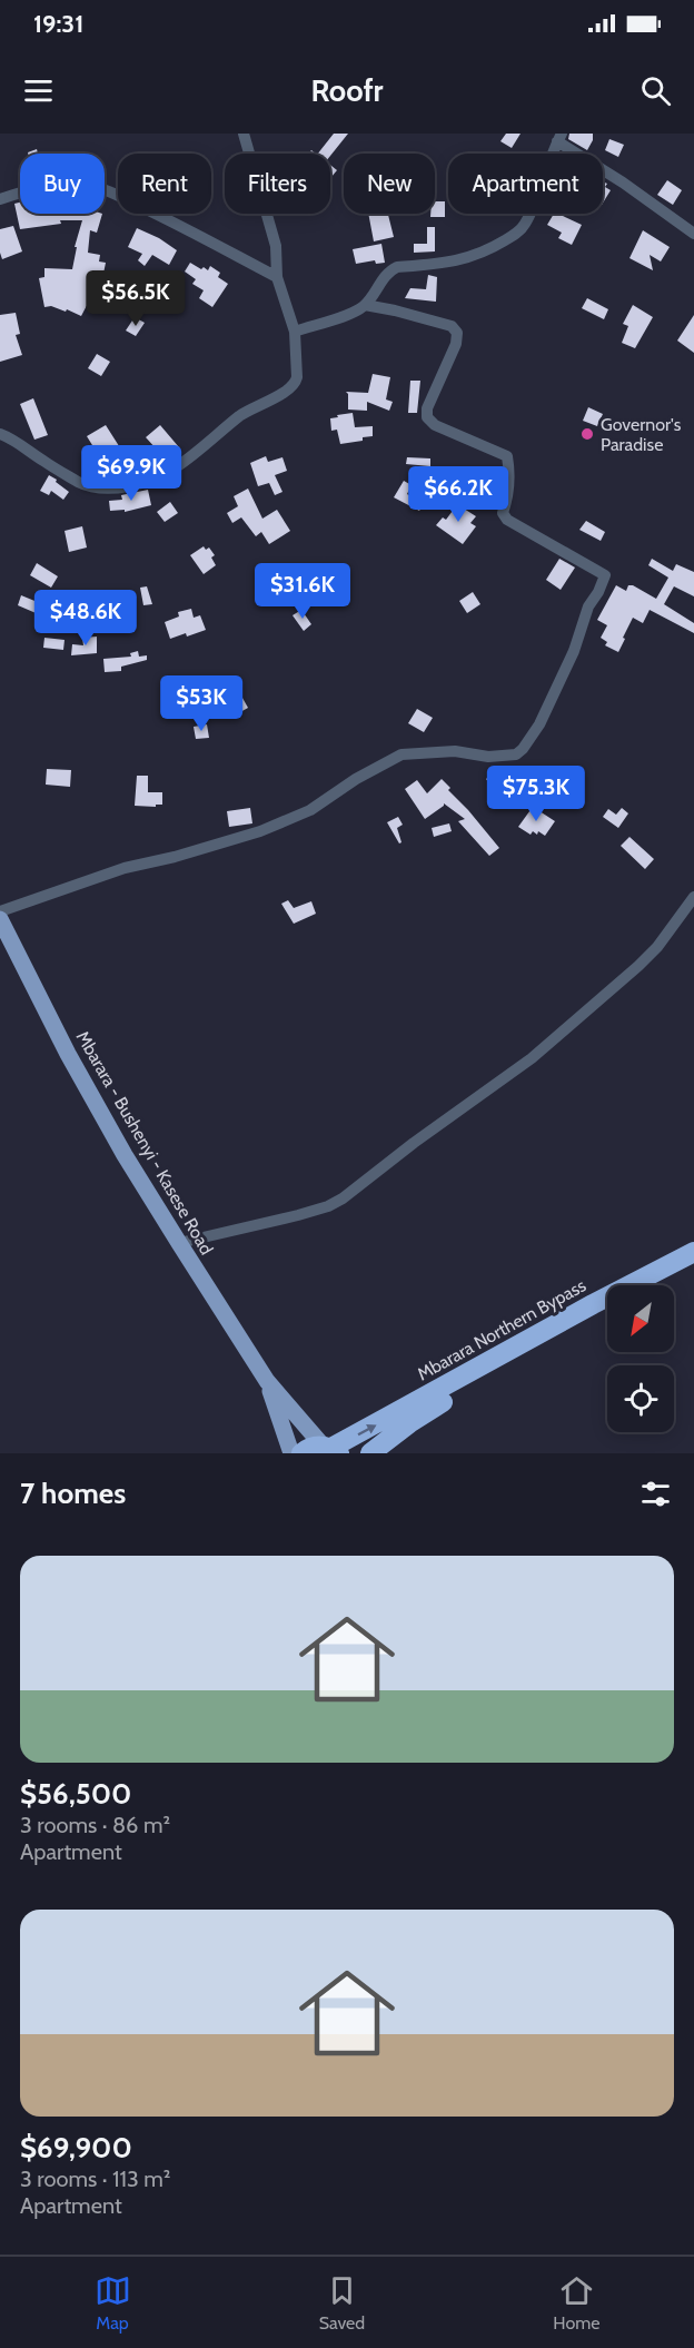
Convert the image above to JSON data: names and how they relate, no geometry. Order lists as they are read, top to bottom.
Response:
{
  "streets": {
    "highway": ["Mbarara Northern Bypass"],
    "main road": ["Mbarara - Bushenyi - Kasese Road"]
  },
  "crossings": [
    ["Mbarara - Bushenyi - Kasese Road", "Mbarara Northern Bypass"]
  ],
  "places": ["Governor's Paradise"],
  "north": "bottom left",
  "page": {
    "status": "19:31",
    "header": "Roofr",
    "chip": [
      "Buy",
      "Rent",
      "Filters",
      "New",
      "Apartment"
    ],
    "price": [
      "$56.5K",
      "$69.9K",
      "$66.2K",
      "$31.6K",
      "$48.6K",
      "$53K",
      "$75.3K"
    ],
    "heading": "7 homes",
    "list": [
      {
        "name": "$56,500",
        "note": "3 rooms · 86 m² · Apartment"
      },
      {
        "name": "$69,900",
        "note": "3 rooms · 113 m² · Apartment"
      }
    ],
    "tabs": ["Map", "Saved", "Home"]
  }
}
